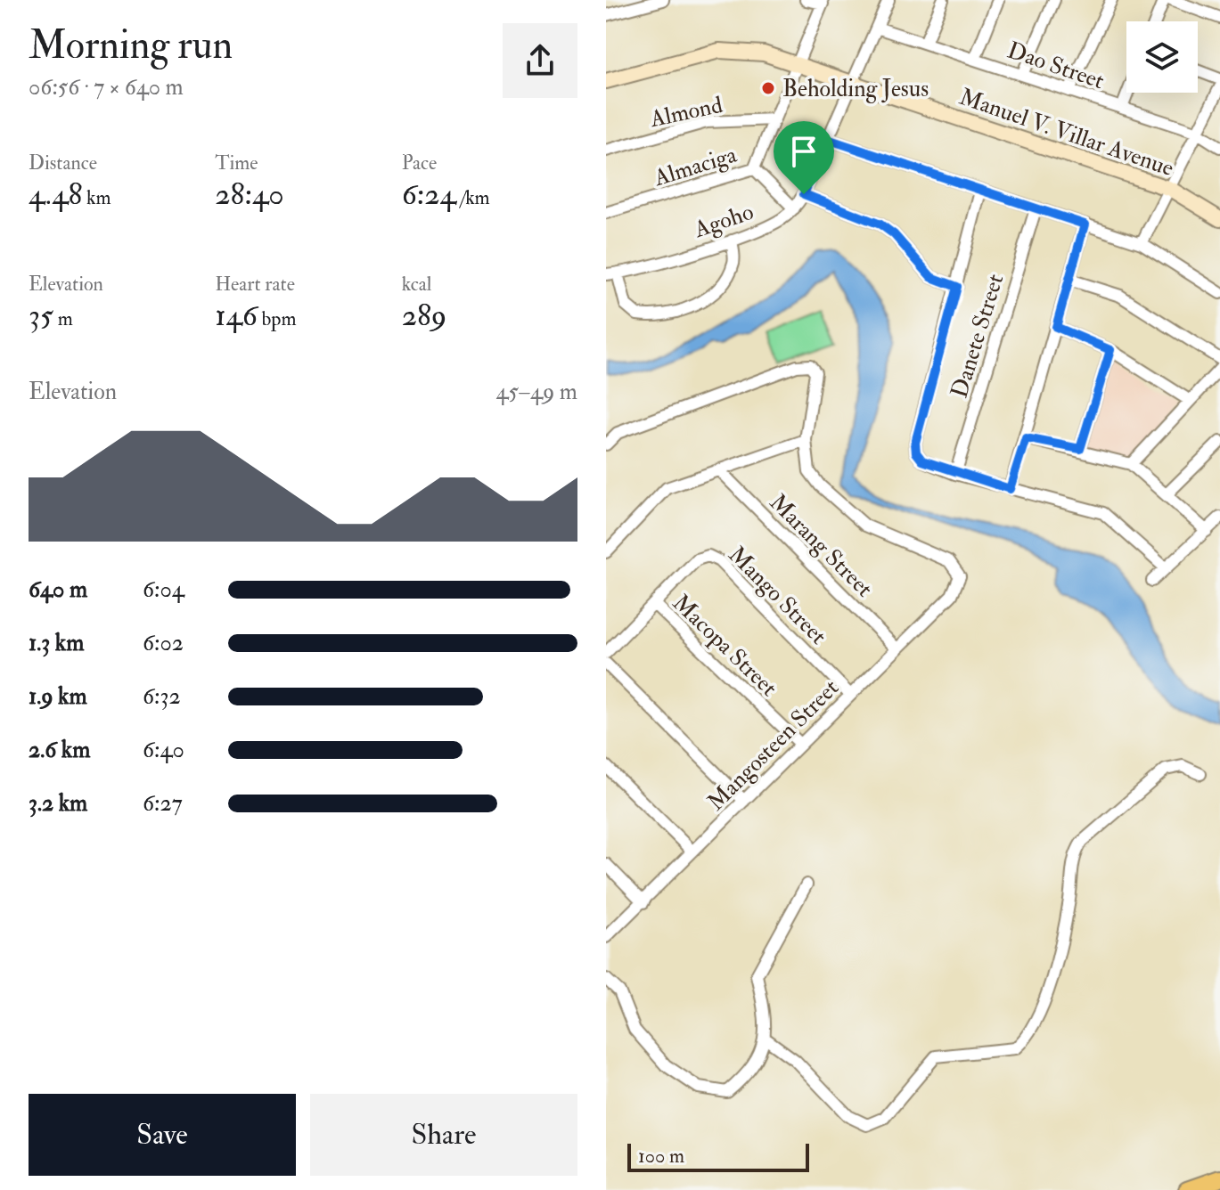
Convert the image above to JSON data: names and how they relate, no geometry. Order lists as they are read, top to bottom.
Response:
{
  "streets": {
    "street": [
      "Dao Street",
      "Almond",
      "Manuel V. Villar Avenue",
      "Almaciga",
      "Agoho",
      "Danete Street",
      "Marang Street",
      "Mango Street",
      "Macopa Street",
      "Mangosteen Street"
    ]
  },
  "crossings": [
    ["Dao Street", "Agoho"],
    ["Manuel V. Villar Avenue", "Agoho"],
    ["Marang Street", "Mangosteen Street"],
    ["Mango Street", "Macopa Street"],
    ["Mango Street", "Mangosteen Street"],
    ["Macopa Street", "Mangosteen Street"]
  ],
  "places": ["Beholding Jesus"],
  "scale_bar": "100 m",
  "page": {
    "heading": ["Morning run", "06:56 · 7 × 640 m"],
    "stats": [
      ["Distance", "4.48 km"],
      ["Time", "28:40"],
      ["Pace", "6:24 /km"],
      ["Elevation", "35 m"],
      ["Heart rate", "146 bpm"],
      ["kcal", "289"]
    ],
    "chart": ["Elevation", "45–49 m"],
    "list": [
      {
        "name": "640 m",
        "note": "6:04"
      },
      {
        "name": "1.3 km",
        "note": "6:02"
      },
      {
        "name": "1.9 km",
        "note": "6:32"
      },
      {
        "name": "2.6 km",
        "note": "6:40"
      },
      {
        "name": "3.2 km",
        "note": "6:27"
      }
    ],
    "buttons": ["Save", "Share"],
    "scale": "100 m"
  }
}
